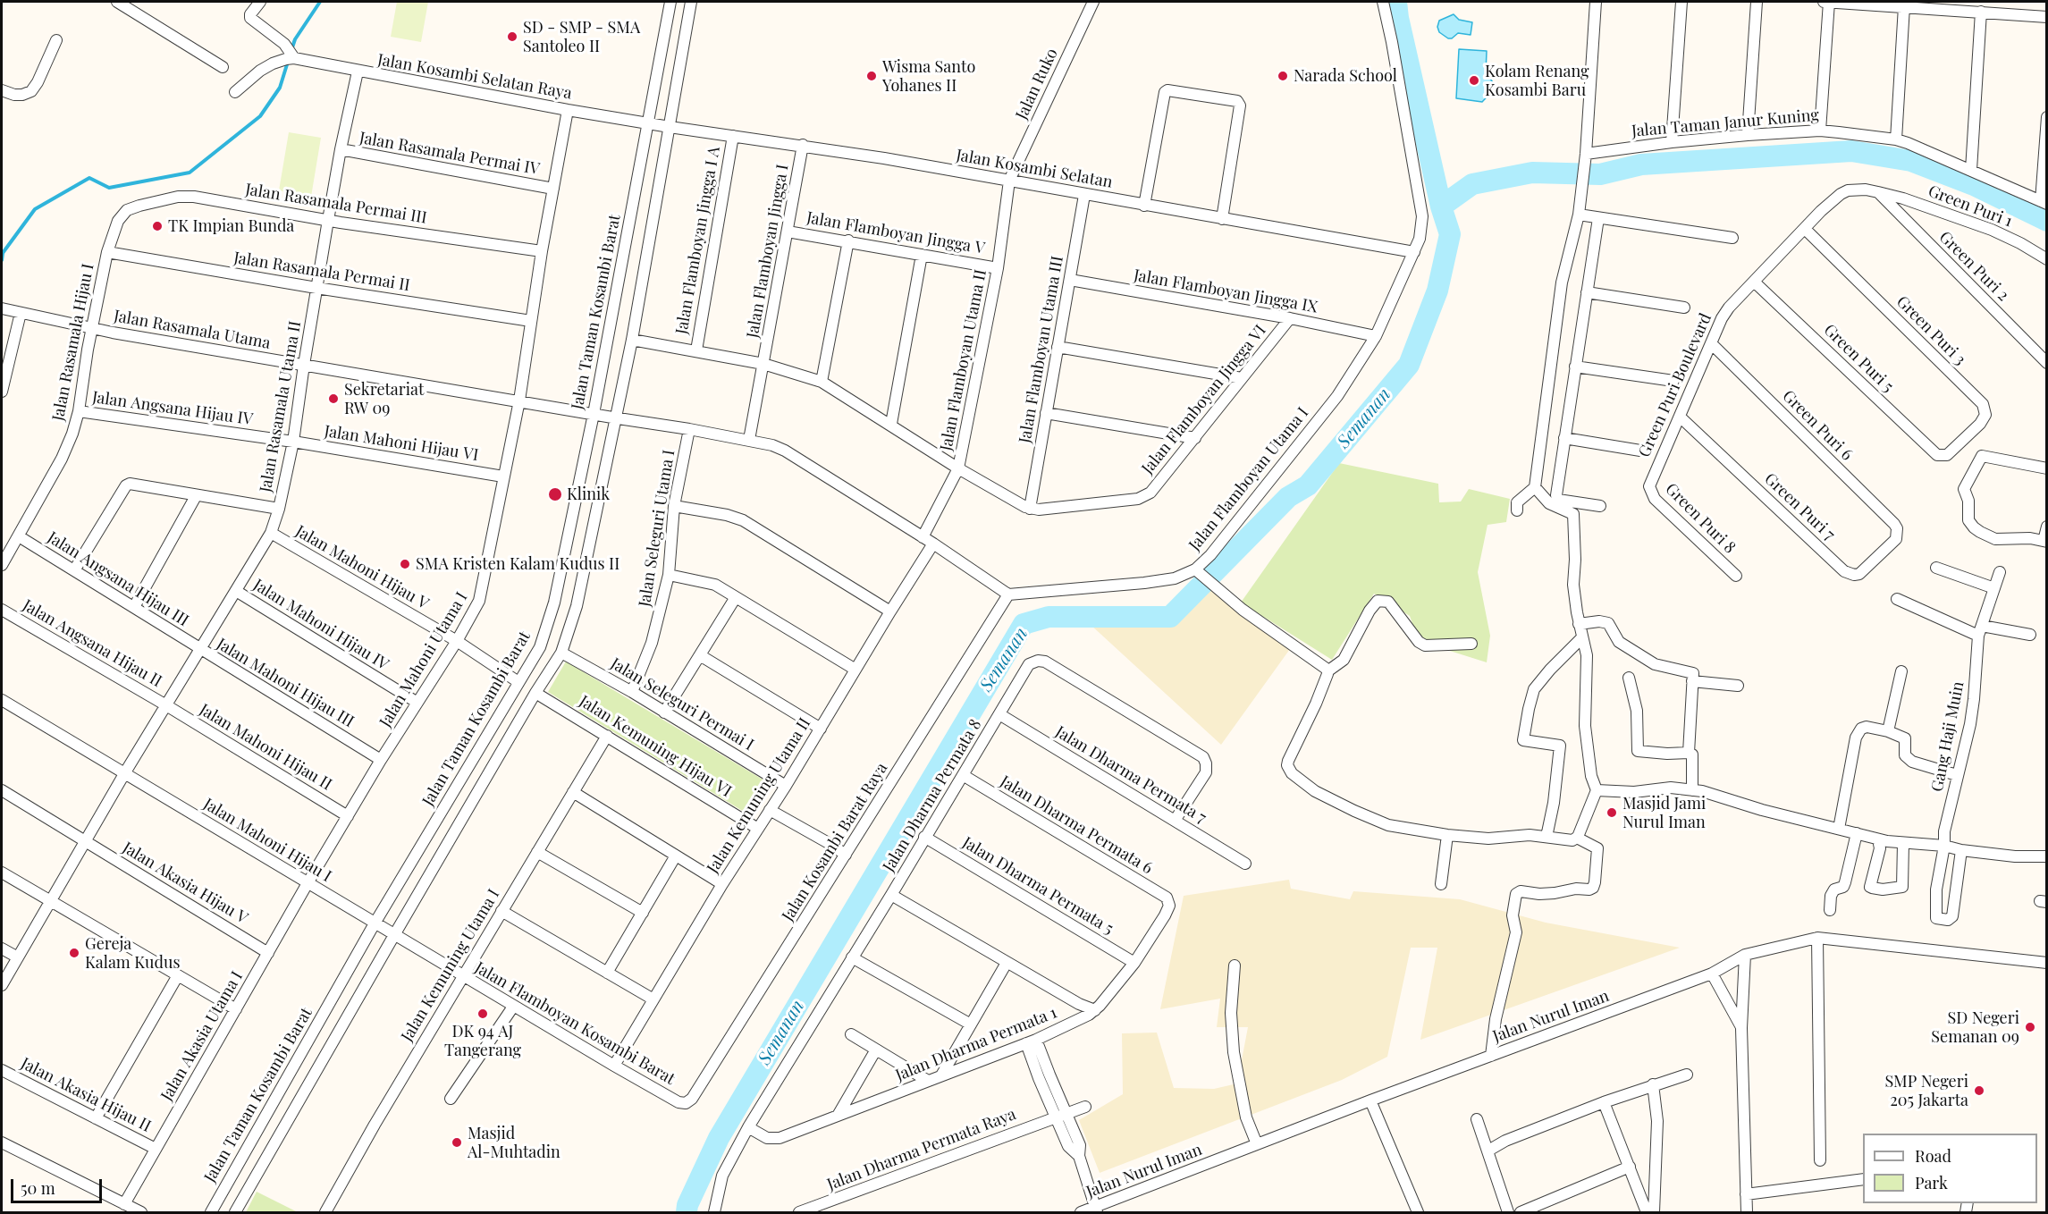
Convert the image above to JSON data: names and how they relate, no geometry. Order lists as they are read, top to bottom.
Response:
{
  "streets": {
    "street": [
      "Jalan Kosambi Selatan Raya",
      "Jalan Ruko",
      "Jalan Taman Janur Kuning",
      "Jalan Rasamala Permai IV",
      "Jalan Kosambi Selatan",
      "Jalan Rasamala Permai III",
      "Green Puri 1",
      "Jalan Flamboyan Jingga V",
      "Jalan Flamboyan Jingga I A",
      "Jalan Flamboyan Jingga I",
      "Green Puri 2",
      "Jalan Rasamala Permai II",
      "Jalan Flamboyan Jingga IX",
      "Jalan Taman Kosambi Barat",
      "Jalan Rasamala Utama",
      "Green Puri 3",
      "Jalan Rasamala Hijau I",
      "Jalan Flamboyan Utama III",
      "Green Puri 5",
      "Jalan Flamboyan Utama II",
      "Green Puri Boulevard",
      "Jalan Flamboyan Jingga VI",
      "Jalan Rasamala Utama II",
      "Jalan Angsana Hijau IV",
      "Green Puri 6",
      "Jalan Mahoni Hijau VI",
      "Jalan Flamboyan Utama I",
      "Green Puri 7",
      "Green Puri 8",
      "Jalan Seleguri Utama I",
      "Jalan Mahoni Hijau V",
      "Jalan Angsana Hijau III",
      "Jalan Mahoni Hijau IV",
      "Jalan Angsana Hijau II",
      "Jalan Mahoni Utama I",
      "Jalan Mahoni Hijau III",
      "Jalan Seleguri Permai I",
      "Gang Haji Muin",
      "Jalan Kemuning Hijau VI",
      "Jalan Mahoni Hijau II",
      "Jalan Dharma Permata 7",
      "Jalan Kemuning Utama II",
      "Jalan Dharma Permata 8",
      "Jalan Dharma Permata 6",
      "Jalan Mahoni Hijau I",
      "Jalan Kosambi Barat Raya",
      "Jalan Akasia Hijau V",
      "Jalan Dharma Permata 5",
      "Jalan Kemuning Utama I",
      "Jalan Nurul Iman",
      "Jalan Flamboyan Kosambi Barat",
      "Jalan Akasia Utama I",
      "Jalan Dharma Permata 1",
      "Jalan Akasia Hijau II",
      "Jalan Dharma Permata Raya"
    ]
  },
  "crossings": [
    ["Jalan Kosambi Selatan Raya", "Jalan Kosambi Selatan"],
    ["Jalan Kosambi Selatan Raya", "Jalan Taman Kosambi Barat"],
    ["Jalan Kosambi Selatan Raya", "Jalan Rasamala Utama II"],
    ["Jalan Ruko", "Jalan Kosambi Selatan"],
    ["Jalan Ruko", "Jalan Flamboyan Utama II"],
    ["Jalan Rasamala Permai IV", "Jalan Rasamala Utama II"],
    ["Jalan Kosambi Selatan", "Jalan Flamboyan Jingga I A"],
    ["Jalan Kosambi Selatan", "Jalan Flamboyan Jingga I"],
    ["Jalan Kosambi Selatan", "Jalan Taman Kosambi Barat"],
    ["Jalan Kosambi Selatan", "Jalan Flamboyan Utama III"],
    ["Jalan Kosambi Selatan", "Jalan Flamboyan Utama II"],
    ["Jalan Kosambi Selatan", "Jalan Flamboyan Utama I"],
    ["Jalan Rasamala Permai III", "Jalan Rasamala Hijau I"],
    ["Jalan Rasamala Permai III", "Jalan Rasamala Utama II"],
    ["Green Puri 1", "Green Puri 2"],
    ["Green Puri 1", "Green Puri Boulevard"],
    ["Jalan Flamboyan Jingga V", "Jalan Flamboyan Jingga I"],
    ["Jalan Flamboyan Jingga V", "Jalan Flamboyan Utama II"],
    ["Jalan Flamboyan Jingga I A", "Jalan Flamboyan Jingga I"],
    ["Green Puri 2", "Green Puri Boulevard"],
    ["Jalan Rasamala Permai II", "Jalan Rasamala Hijau I"],
    ["Jalan Rasamala Permai II", "Jalan Rasamala Utama II"],
    ["Jalan Flamboyan Jingga IX", "Jalan Flamboyan Utama III"],
    ["Jalan Flamboyan Jingga IX", "Jalan Flamboyan Jingga VI"],
    ["Jalan Flamboyan Jingga IX", "Jalan Flamboyan Utama I"],
    ["Jalan Taman Kosambi Barat", "Jalan Rasamala Utama"],
    ["Jalan Taman Kosambi Barat", "Jalan Mahoni Hijau V"],
    ["Jalan Taman Kosambi Barat", "Jalan Mahoni Hijau I"],
    ["Jalan Rasamala Utama", "Jalan Rasamala Hijau I"],
    ["Jalan Rasamala Utama", "Jalan Rasamala Utama II"],
    ["Jalan Rasamala Utama", "Jalan Mahoni Utama I"],
    ["Green Puri 3", "Green Puri 5"],
    ["Green Puri 3", "Green Puri Boulevard"],
    ["Jalan Rasamala Hijau I", "Jalan Angsana Hijau IV"],
    ["Jalan Rasamala Hijau I", "Jalan Angsana Hijau III"],
    ["Jalan Flamboyan Utama III", "Jalan Flamboyan Jingga VI"],
    ["Green Puri 5", "Green Puri Boulevard"],
    ["Green Puri Boulevard", "Green Puri 6"],
    ["Green Puri Boulevard", "Green Puri 7"],
    ["Green Puri Boulevard", "Green Puri 8"],
    ["Jalan Rasamala Utama II", "Jalan Angsana Hijau IV"],
    ["Jalan Rasamala Utama II", "Jalan Mahoni Hijau VI"],
    ["Jalan Rasamala Utama II", "Jalan Mahoni Hijau V"],
    ["Jalan Rasamala Utama II", "Jalan Angsana Hijau III"],
    ["Jalan Rasamala Utama II", "Jalan Mahoni Hijau IV"],
    ["Jalan Rasamala Utama II", "Jalan Angsana Hijau II"],
    ["Jalan Rasamala Utama II", "Jalan Mahoni Hijau III"],
    ["Jalan Rasamala Utama II", "Jalan Mahoni Hijau II"],
    ["Jalan Rasamala Utama II", "Jalan Mahoni Hijau I"],
    ["Jalan Rasamala Utama II", "Jalan Akasia Hijau V"],
    ["Jalan Angsana Hijau IV", "Jalan Mahoni Hijau VI"],
    ["Green Puri 6", "Green Puri 7"],
    ["Jalan Mahoni Hijau VI", "Jalan Mahoni Utama I"],
    ["Jalan Flamboyan Utama I", "Jalan Kosambi Barat Raya"],
    ["Jalan Seleguri Utama I", "Jalan Seleguri Permai I"],
    ["Jalan Mahoni Hijau V", "Jalan Mahoni Utama I"],
    ["Jalan Angsana Hijau III", "Jalan Mahoni Hijau III"],
    ["Jalan Mahoni Hijau IV", "Jalan Mahoni Utama I"],
    ["Jalan Angsana Hijau II", "Jalan Mahoni Hijau II"],
    ["Jalan Mahoni Utama I", "Jalan Mahoni Hijau III"],
    ["Jalan Mahoni Utama I", "Jalan Mahoni Hijau II"],
    ["Jalan Mahoni Utama I", "Jalan Mahoni Hijau I"],
    ["Jalan Mahoni Utama I", "Jalan Akasia Utama I"],
    ["Jalan Seleguri Permai I", "Jalan Kemuning Utama II"],
    ["Jalan Kemuning Hijau VI", "Jalan Kemuning Utama II"],
    ["Jalan Kemuning Hijau VI", "Jalan Kemuning Utama I"],
    ["Jalan Dharma Permata 7", "Jalan Dharma Permata 8"],
    ["Jalan Kemuning Utama II", "Jalan Flamboyan Kosambi Barat"],
    ["Jalan Dharma Permata 8", "Jalan Dharma Permata 6"],
    ["Jalan Dharma Permata 8", "Jalan Dharma Permata 5"],
    ["Jalan Dharma Permata 8", "Jalan Dharma Permata 1"],
    ["Jalan Dharma Permata 6", "Jalan Dharma Permata 1"],
    ["Jalan Mahoni Hijau I", "Jalan Flamboyan Kosambi Barat"],
    ["Jalan Mahoni Hijau I", "Jalan Akasia Utama I"],
    ["Jalan Kosambi Barat Raya", "Jalan Flamboyan Kosambi Barat"],
    ["Jalan Akasia Hijau V", "Jalan Akasia Utama I"],
    ["Jalan Dharma Permata 5", "Jalan Dharma Permata 1"],
    ["Jalan Kemuning Utama I", "Jalan Flamboyan Kosambi Barat"],
    ["Jalan Akasia Utama I", "Jalan Akasia Hijau II"]
  ],
  "water": ["Semanan"],
  "places": [
    "SD - SMP - SMA Santoleo II",
    "Wisma Santo Yohanes II",
    "Narada School",
    "Kolam Renang Kosambi Baru",
    "TK Impian Bunda",
    "Sekretariat RW 09",
    "Klinik",
    "SMA Kristen Kalam Kudus II",
    "Masjid Jami Nurul Iman",
    "Gereja Kalam Kudus",
    "DK 94 AJ Tangerang",
    "SD Negeri Semanan 09",
    "SMP Negeri 205 Jakarta",
    "Masjid Al-Muhtadin"
  ],
  "legend": ["Road", "Park"],
  "scale_bar": "50 m"
}
